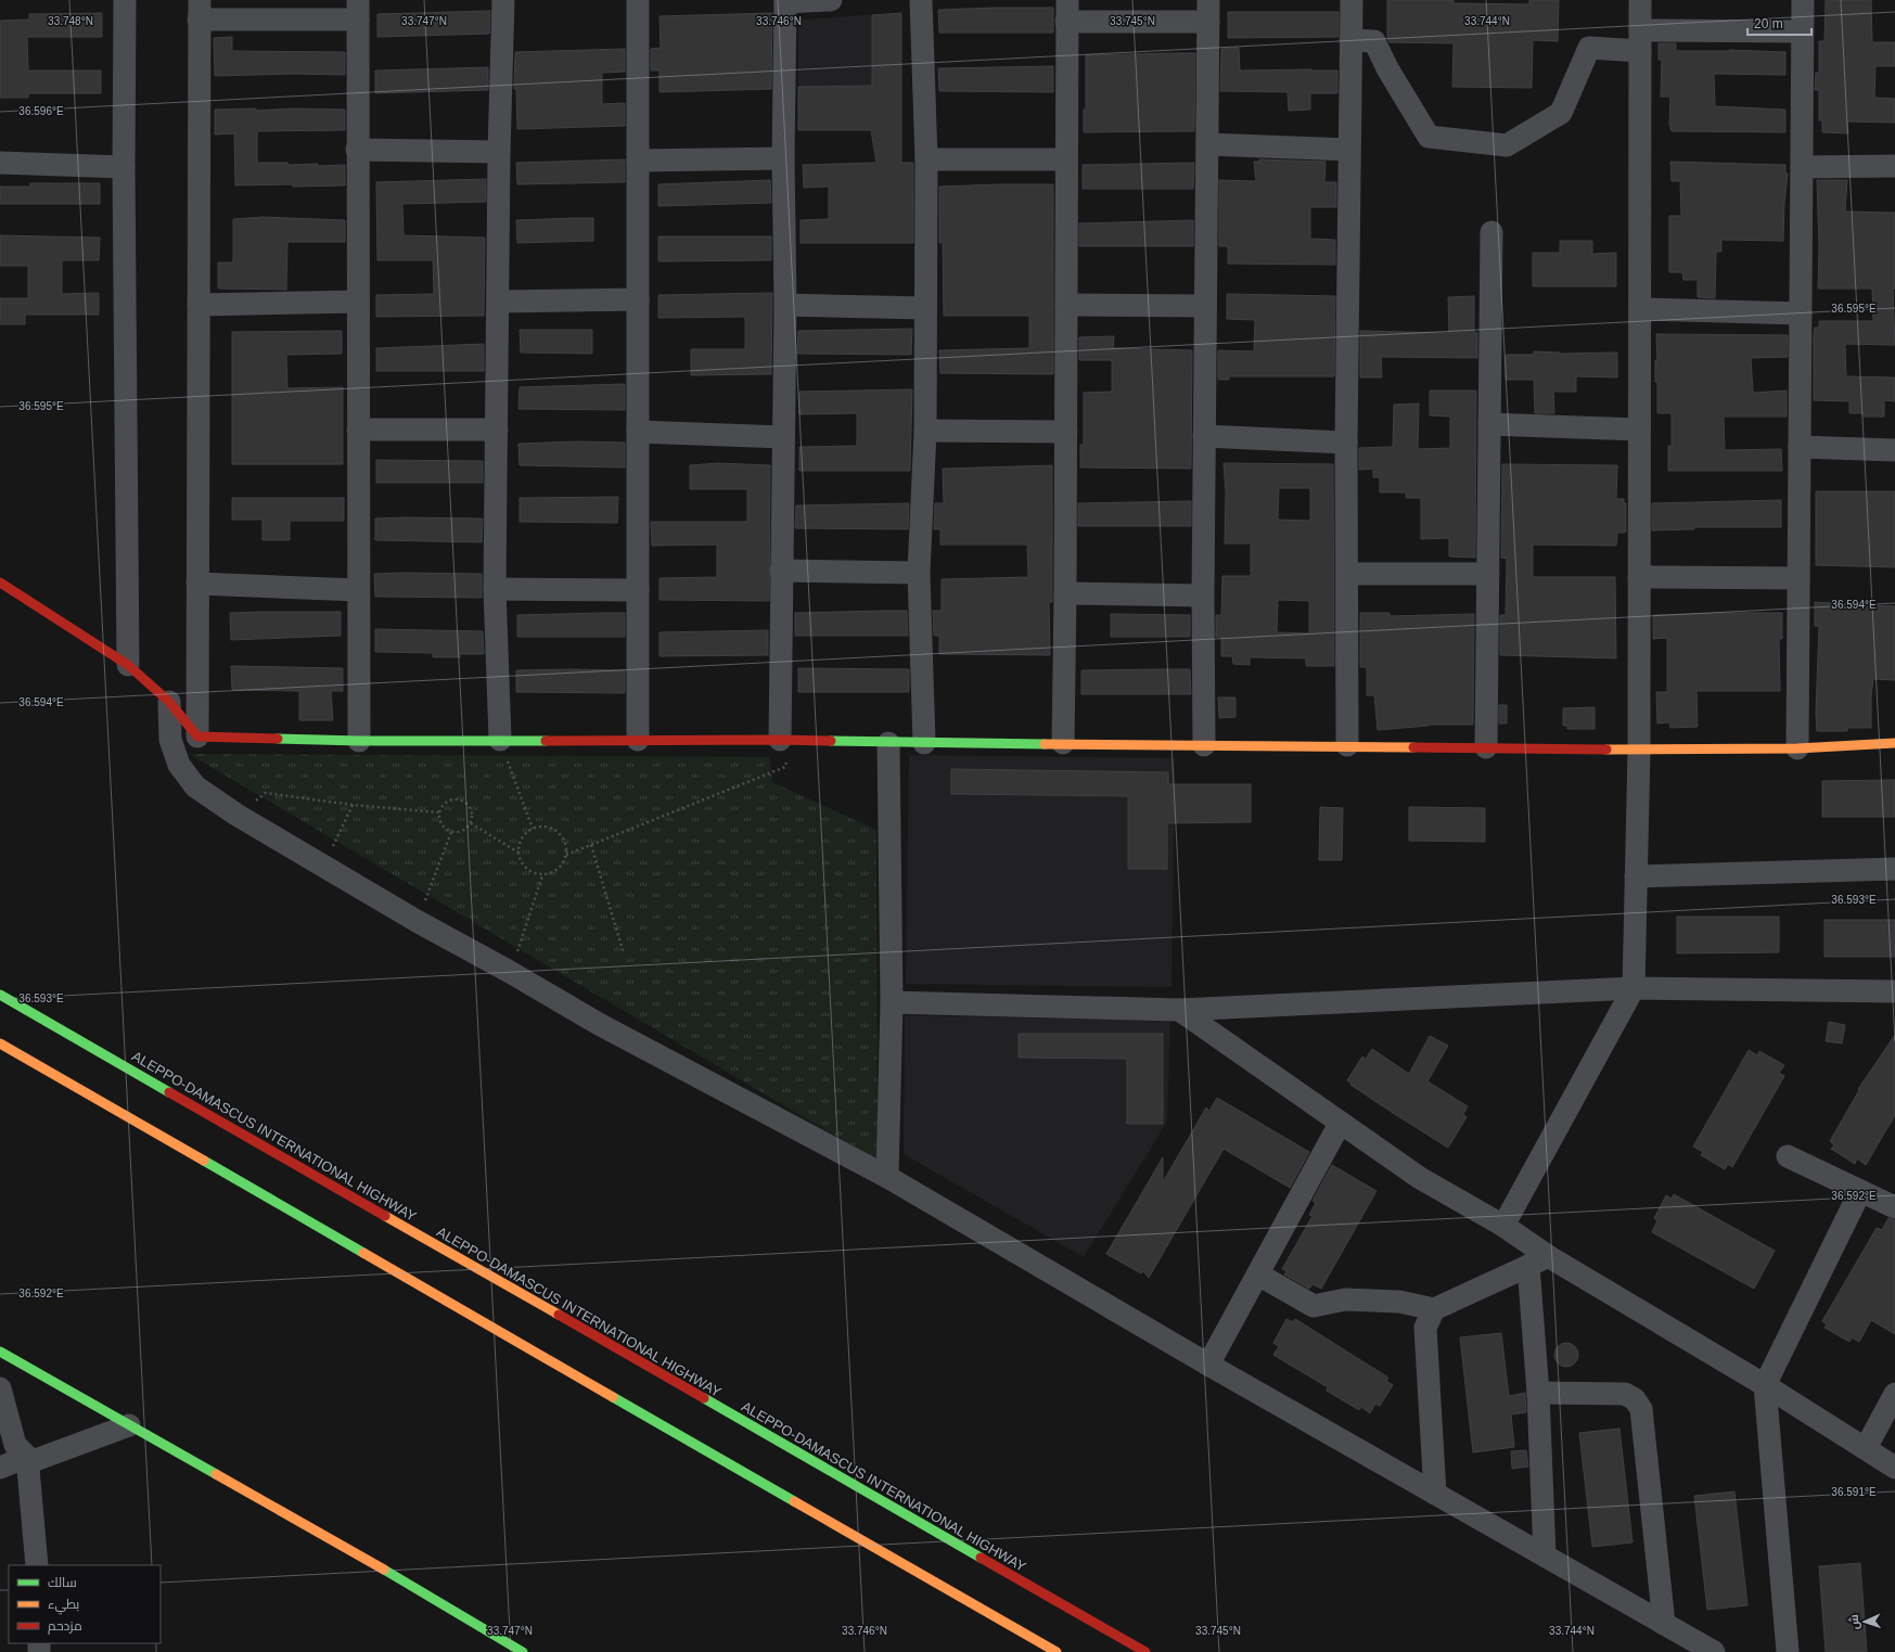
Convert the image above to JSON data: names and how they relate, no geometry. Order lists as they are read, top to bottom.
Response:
{
  "streets": {
    "main road": ["ALEPPO-DAMASCUS INTERNATIONAL HIGHWAY"]
  },
  "legend": ["سالك", "بطيء", "مزدحم"],
  "scale_bar": "20 m",
  "north": "left",
  "coordinates": [
    "33.748°N",
    "33.747°N",
    "33.746°N",
    "33.745°N",
    "33.744°N",
    "36.596°E",
    "36.595°E",
    "36.594°E",
    "36.593°E",
    "36.592°E",
    "36.591°E"
  ]
}
